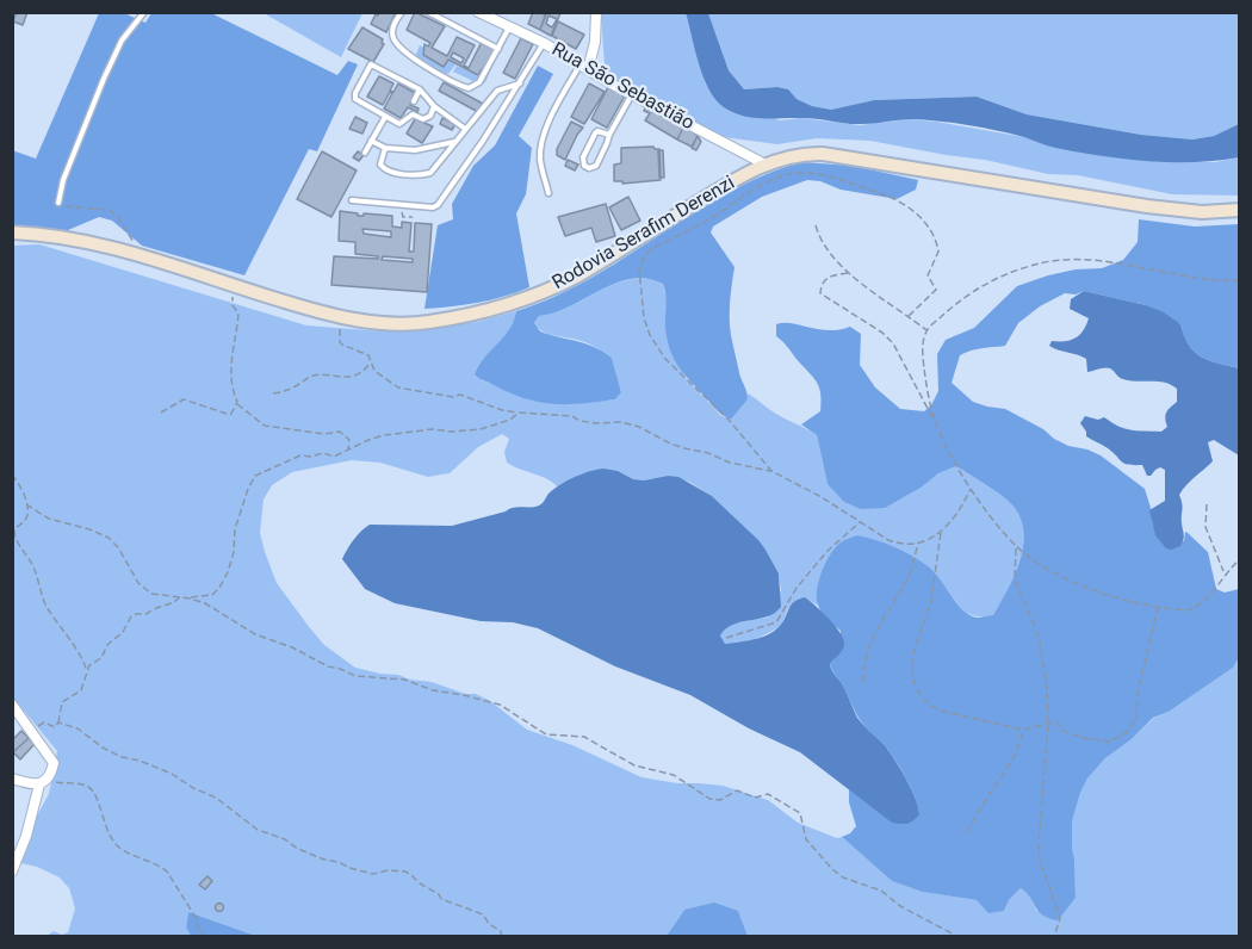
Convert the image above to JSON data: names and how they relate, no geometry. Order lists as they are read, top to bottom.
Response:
{
  "streets": {
    "main road": ["Rodovia Serafim Derenzi"],
    "street": ["Rua São Sebastião"]
  },
  "crossings": [
    ["Rua São Sebastião", "Rodovia Serafim Derenzi"]
  ]
}
